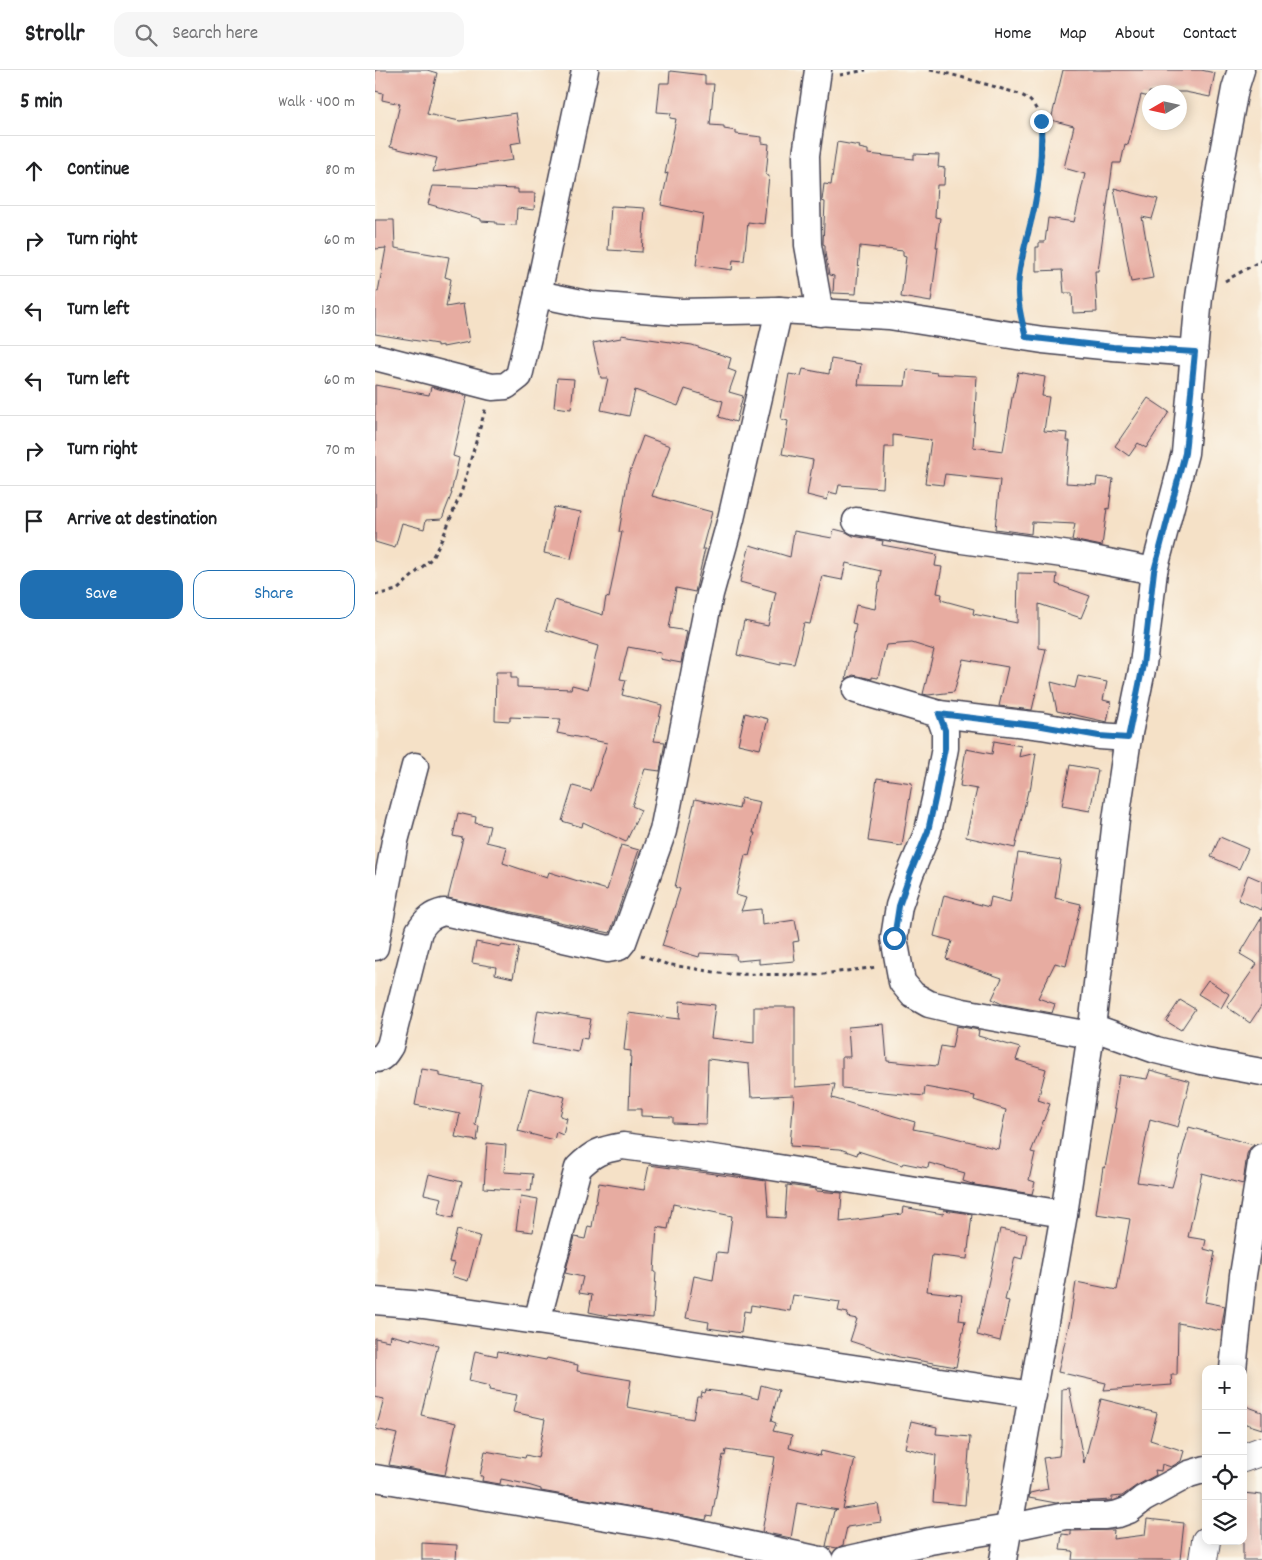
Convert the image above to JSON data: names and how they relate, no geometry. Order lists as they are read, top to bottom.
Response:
{
  "north": "left",
  "page": {
    "header": "Strollr",
    "search": "Search here",
    "nav": [
      "Home",
      "Map",
      "About",
      "Contact"
    ],
    "heading": ["5 min", "Walk · 400 m"],
    "list": [
      ["Continue", "80 m"],
      ["Turn right", "60 m"],
      ["Turn left", "130 m"],
      ["Turn left", "60 m"],
      ["Turn right", "70 m"],
      "Arrive at destination"
    ],
    "buttons": ["Save", "Share"],
    "map_buttons": ["+", "−"]
  }
}
